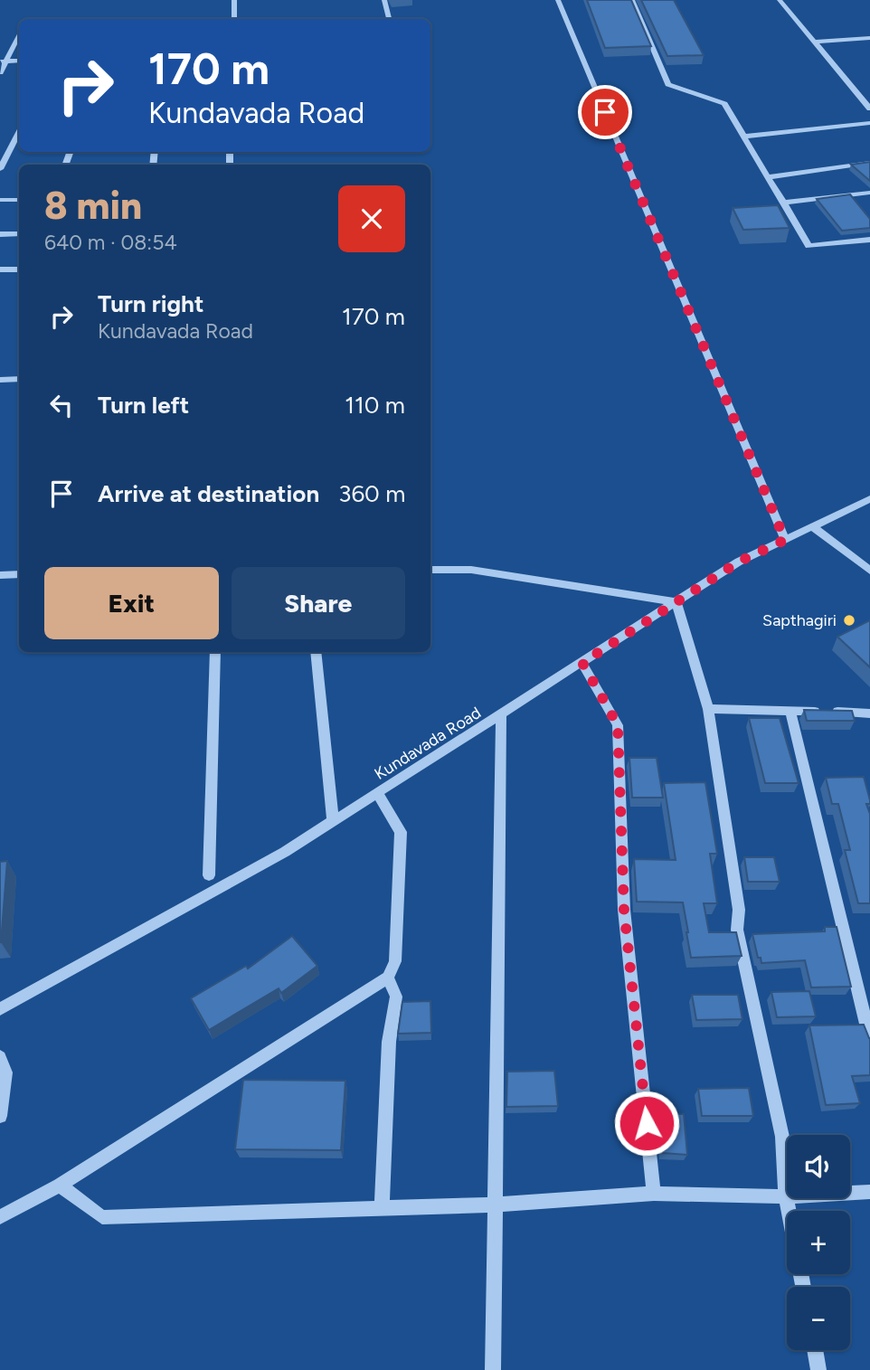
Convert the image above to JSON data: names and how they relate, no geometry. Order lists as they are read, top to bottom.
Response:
{
  "streets": {
    "street": ["Kundavada Road"]
  },
  "places": ["Sapthagiri"],
  "page": {
    "turn": ["170 m", "Kundavada Road"],
    "heading": ["8 min", "640 m · 08:54"],
    "list": [
      {
        "name": "Turn right",
        "note": "Kundavada Road",
        "value": "170 m"
      },
      {
        "name": "Turn left",
        "value": "110 m"
      },
      {
        "name": "Arrive at destination",
        "value": "360 m"
      }
    ],
    "buttons": ["Exit", "Share"],
    "map_buttons": ["+", "−"]
  }
}
